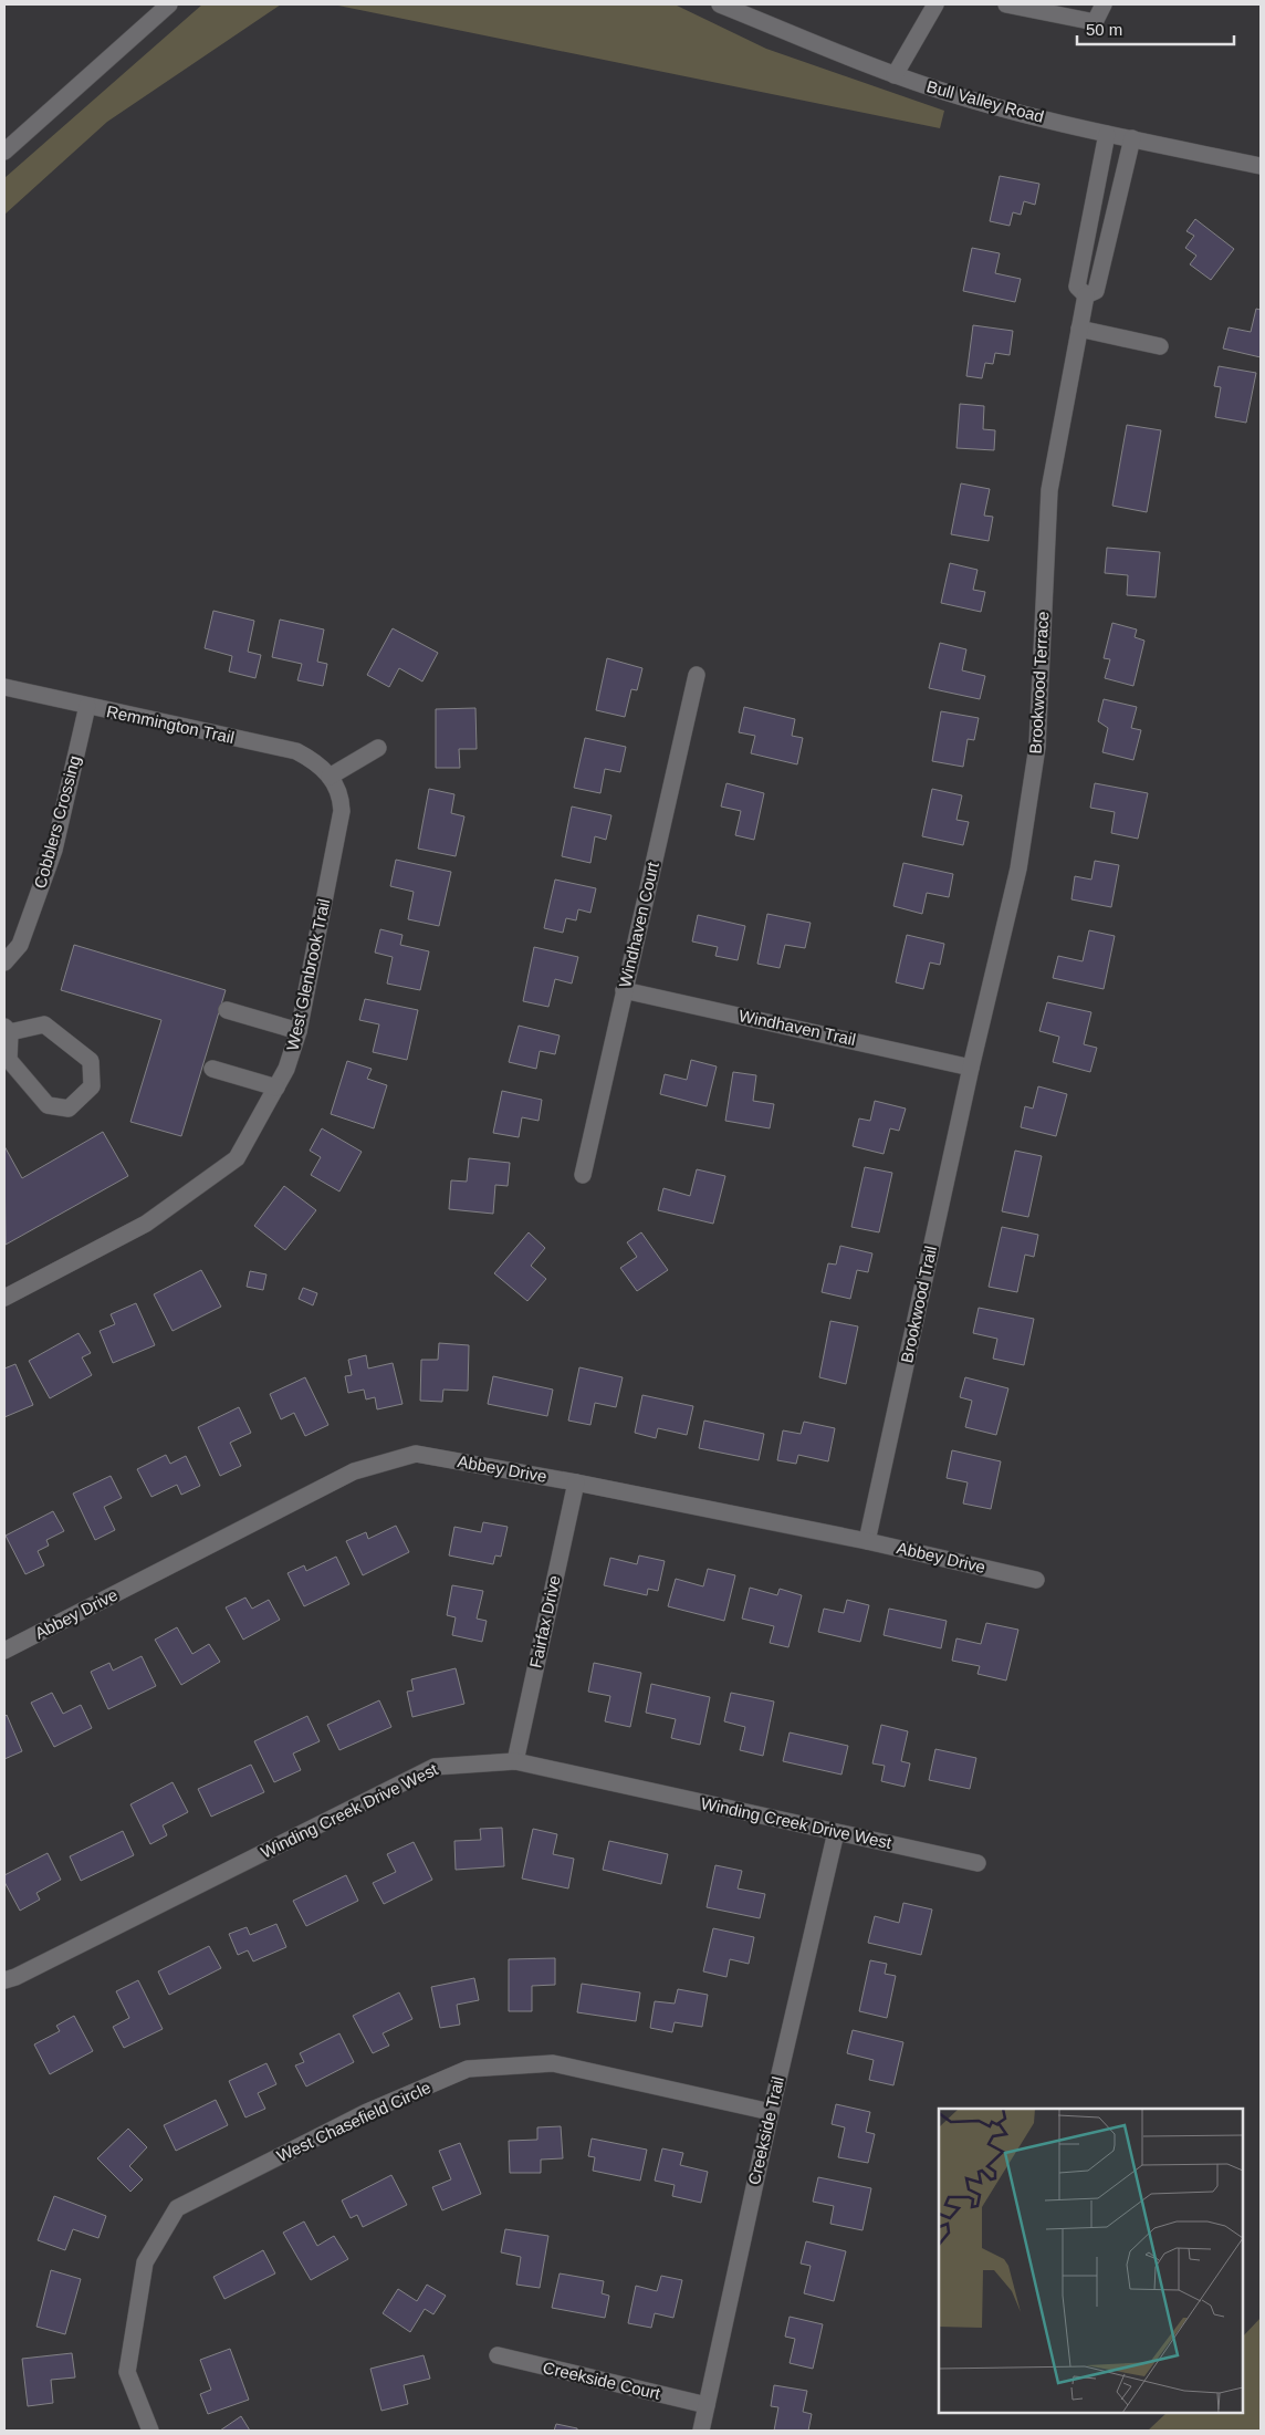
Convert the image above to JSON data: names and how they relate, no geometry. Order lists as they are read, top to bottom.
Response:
{
  "streets": {
    "street": [
      "Bull Valley Road",
      "Brookwood Terrace",
      "Remmington Trail",
      "Cobblers Crossing",
      "Windhaven Court",
      "West Glenbrook Trail",
      "Windhaven Trail",
      "Brookwood Trail",
      "Abbey Drive",
      "Fairfax Drive",
      "Winding Creek Drive West",
      "West Chasefield Circle",
      "Creekside Trail",
      "Creekside Court"
    ]
  },
  "crossings": [
    ["Bull Valley Road", "Brookwood Terrace"],
    ["Brookwood Terrace", "Windhaven Trail"],
    ["Brookwood Terrace", "Brookwood Trail"],
    ["Remmington Trail", "Cobblers Crossing"],
    ["Remmington Trail", "West Glenbrook Trail"],
    ["Windhaven Court", "Windhaven Trail"],
    ["Windhaven Trail", "Brookwood Trail"],
    ["Brookwood Trail", "Abbey Drive"],
    ["Abbey Drive", "Fairfax Drive"],
    ["Fairfax Drive", "Winding Creek Drive West"],
    ["Winding Creek Drive West", "Creekside Trail"],
    ["West Chasefield Circle", "Creekside Trail"],
    ["Creekside Trail", "Creekside Court"]
  ],
  "scale_bar": "50 m"
}
